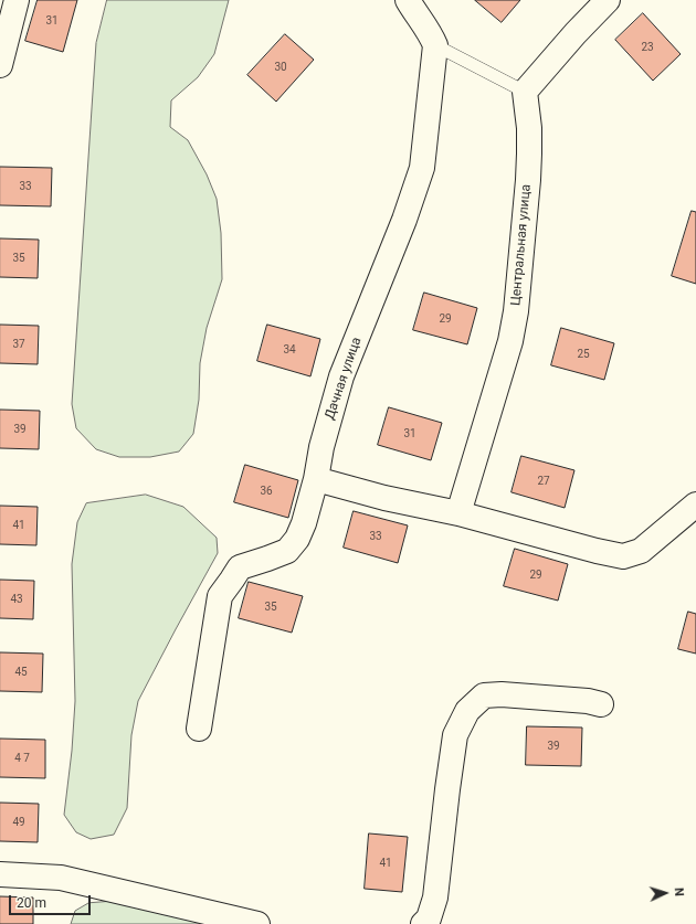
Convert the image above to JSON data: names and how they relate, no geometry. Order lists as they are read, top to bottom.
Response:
{
  "streets": {
    "street": ["Центральная улица", "Дачная улица"]
  },
  "house_numbers": [
    "31",
    "23",
    "30",
    "33",
    "35",
    "29",
    "37",
    "34",
    "25",
    "39",
    "31",
    "27",
    "36",
    "41",
    "33",
    "29",
    "43",
    "35",
    "45",
    "39",
    "4 7",
    "49",
    "41"
  ],
  "scale_bar": "20 m",
  "north": "right"
}
